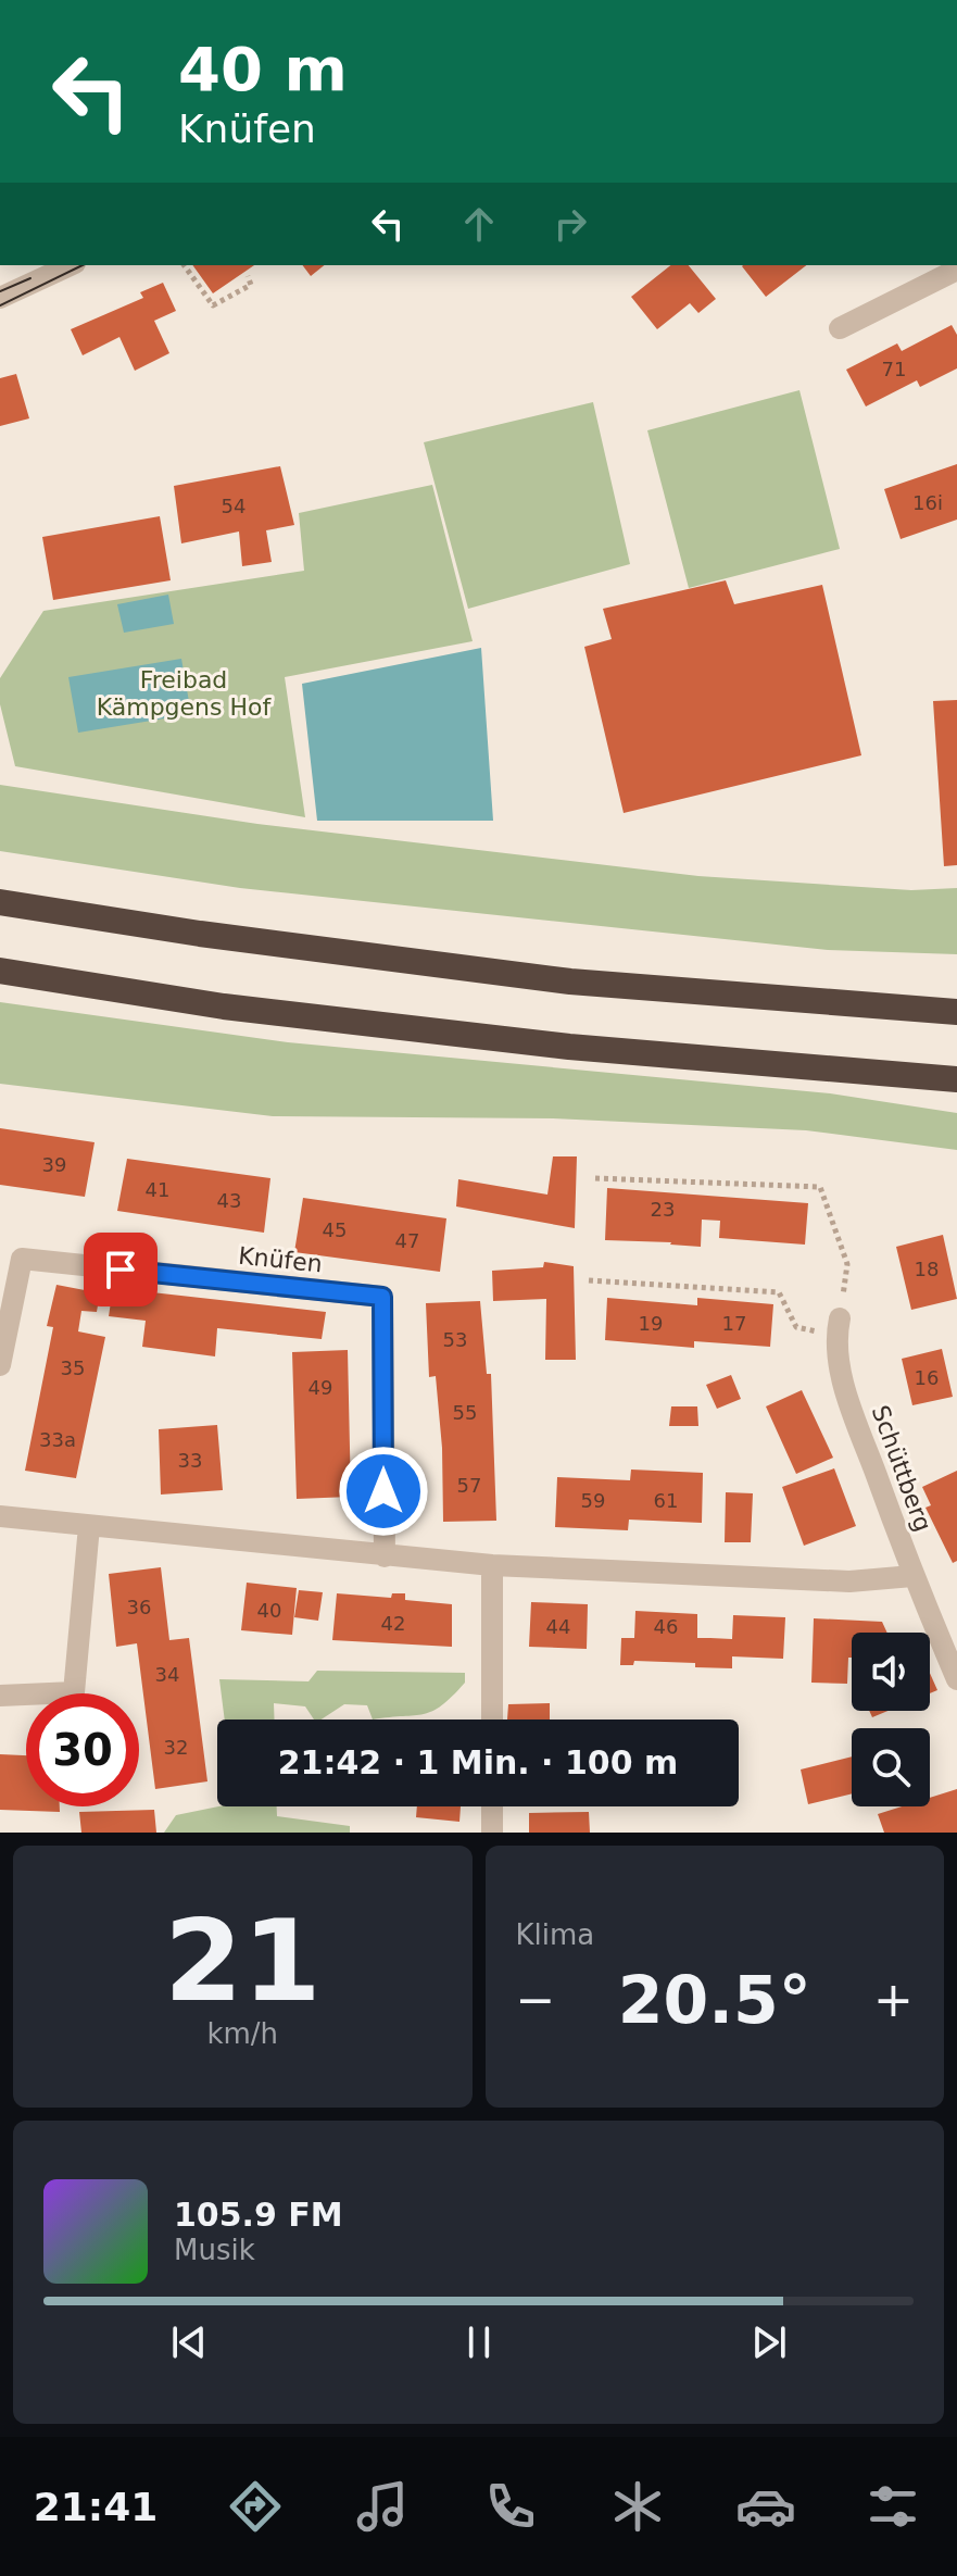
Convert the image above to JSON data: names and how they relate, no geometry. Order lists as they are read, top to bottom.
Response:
{
  "streets": {
    "street": ["Knüfen", "Schüttberg"]
  },
  "parks": ["Freibad Kämpgens Hof"],
  "house_numbers": [
    "71",
    "16i",
    "54",
    "39",
    "41",
    "43",
    "23",
    "45",
    "47",
    "18",
    "19",
    "17",
    "53",
    "35",
    "16",
    "49",
    "55",
    "33a",
    "33",
    "57",
    "59",
    "61",
    "36",
    "40",
    "42",
    "44",
    "46",
    "34",
    "32"
  ],
  "page": {
    "turn": ["40 m", "Knüfen"],
    "limit": "30",
    "trip": "21:42 · 1 Min. · 100 m",
    "tile": [
      ["21", "km/h"],
      "Klima"
    ],
    "heat": ["−", "20.5°", "+"],
    "song": ["105.9 FM", "Musik"],
    "tabs": "21:41"
  }
}
